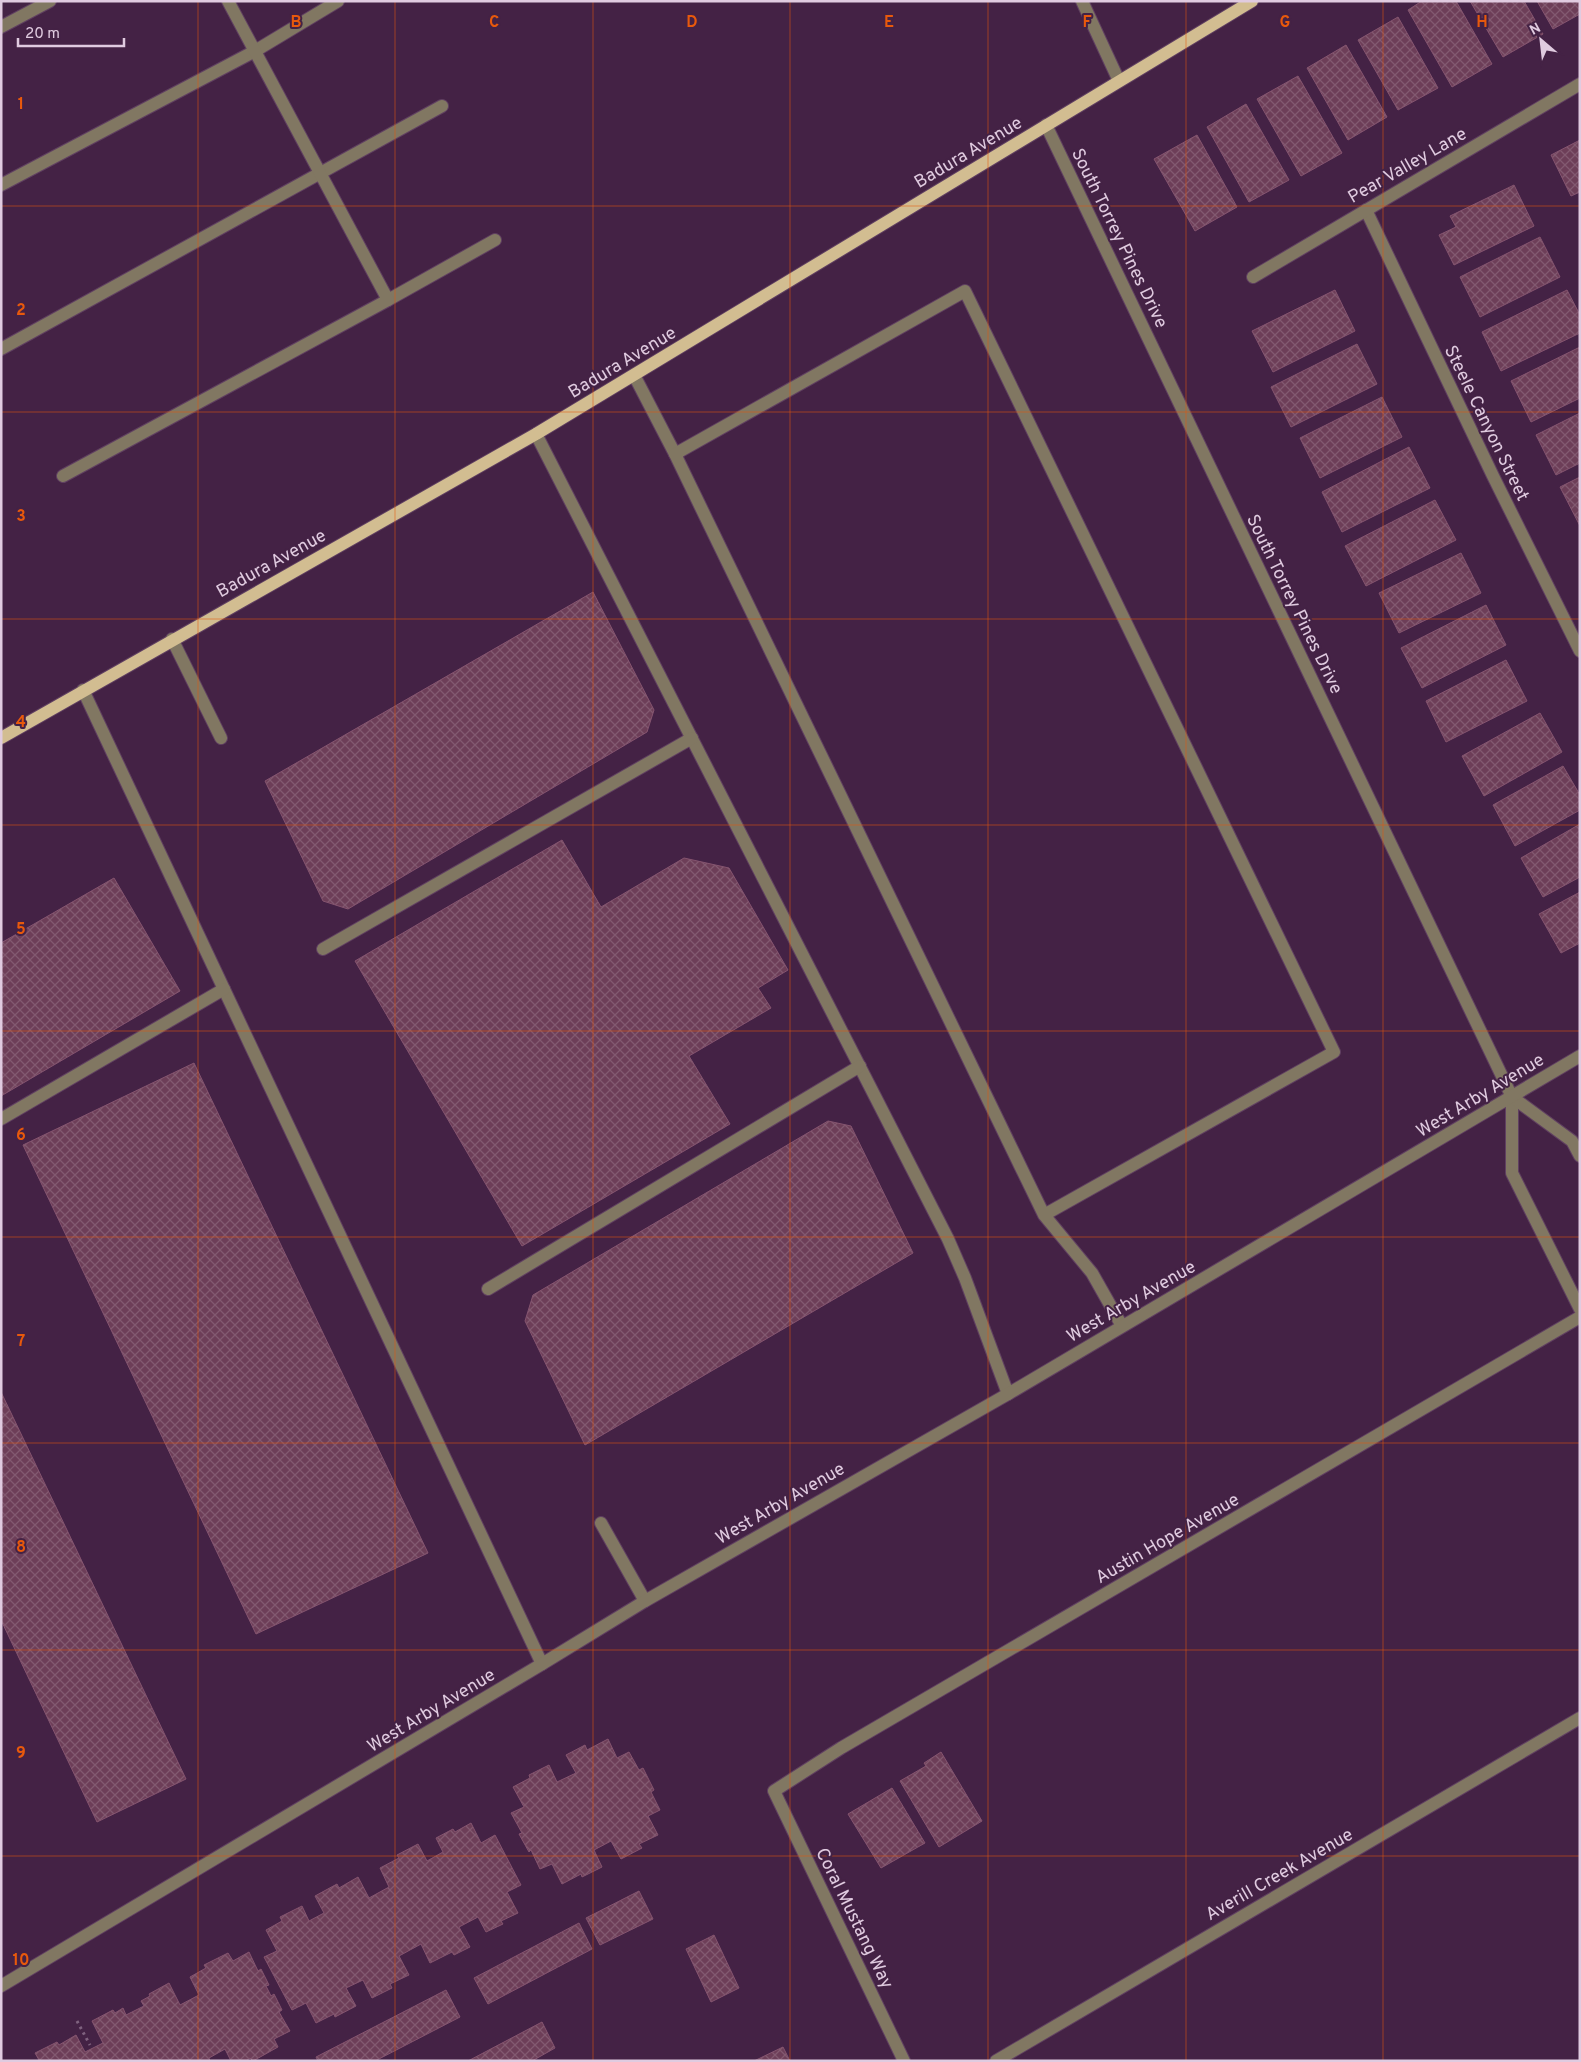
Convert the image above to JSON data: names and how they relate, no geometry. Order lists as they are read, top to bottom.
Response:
{
  "streets": {
    "main road": ["Badura Avenue"],
    "street": [
      "Pear Valley Lane",
      "South Torrey Pines Drive",
      "Steele Canyon Street",
      "West Arby Avenue",
      "Austin Hope Avenue",
      "Averill Creek Avenue",
      "Coral Mustang Way"
    ]
  },
  "crossings": [
    ["Badura Avenue", "South Torrey Pines Drive"],
    ["Pear Valley Lane", "Steele Canyon Street"],
    ["South Torrey Pines Drive", "West Arby Avenue"],
    ["Austin Hope Avenue", "Coral Mustang Way"]
  ],
  "scale_bar": "20 m",
  "north": "top left",
  "grid": {
    "columns": [
      "B",
      "C",
      "D",
      "E",
      "F",
      "G",
      "H"
    ],
    "rows": [
      "1",
      "2",
      "3",
      "4",
      "5",
      "6",
      "7",
      "8",
      "9",
      "10"
    ]
  }
}
